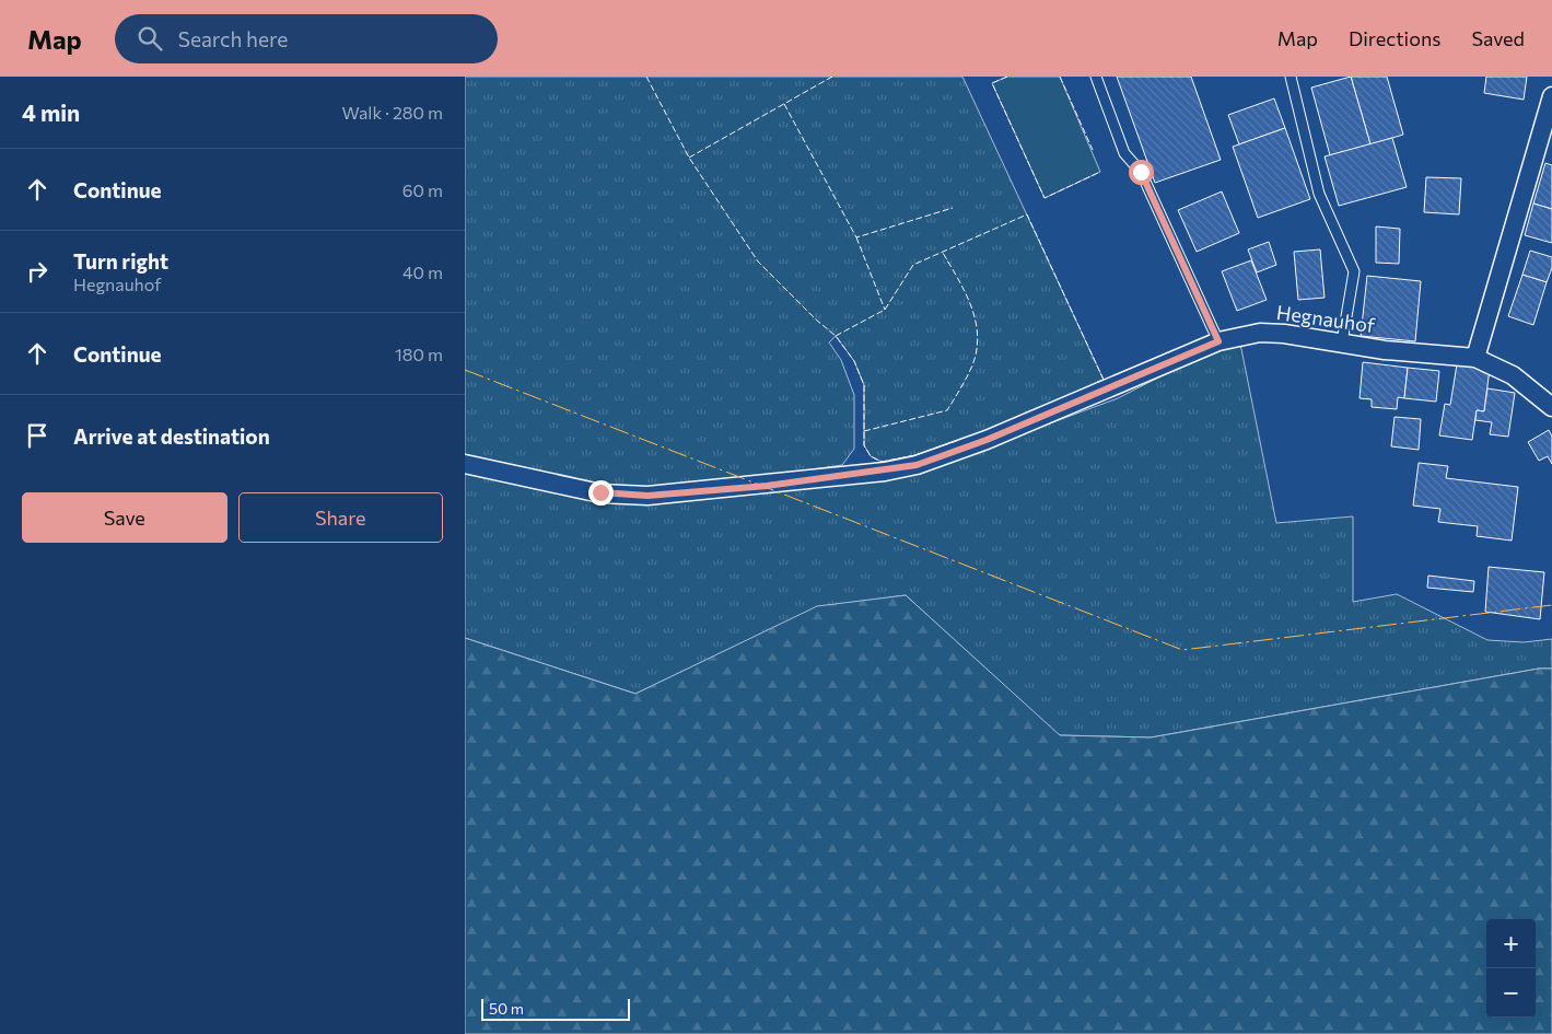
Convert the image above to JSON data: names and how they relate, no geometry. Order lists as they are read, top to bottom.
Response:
{
  "streets": {
    "street": ["Hegnauhof"]
  },
  "scale_bar": "50 m",
  "page": {
    "header": "Map",
    "search": "Search here",
    "nav": ["Map", "Directions", "Saved"],
    "heading": ["4 min", "Walk · 280 m"],
    "list": [
      ["Continue", "60 m"],
      ["Turn right", "Hegnauhof", "40 m"],
      ["Continue", "180 m"],
      "Arrive at destination"
    ],
    "buttons": ["Save", "Share"],
    "map_buttons": ["+", "−"],
    "scale": "50 m"
  }
}
